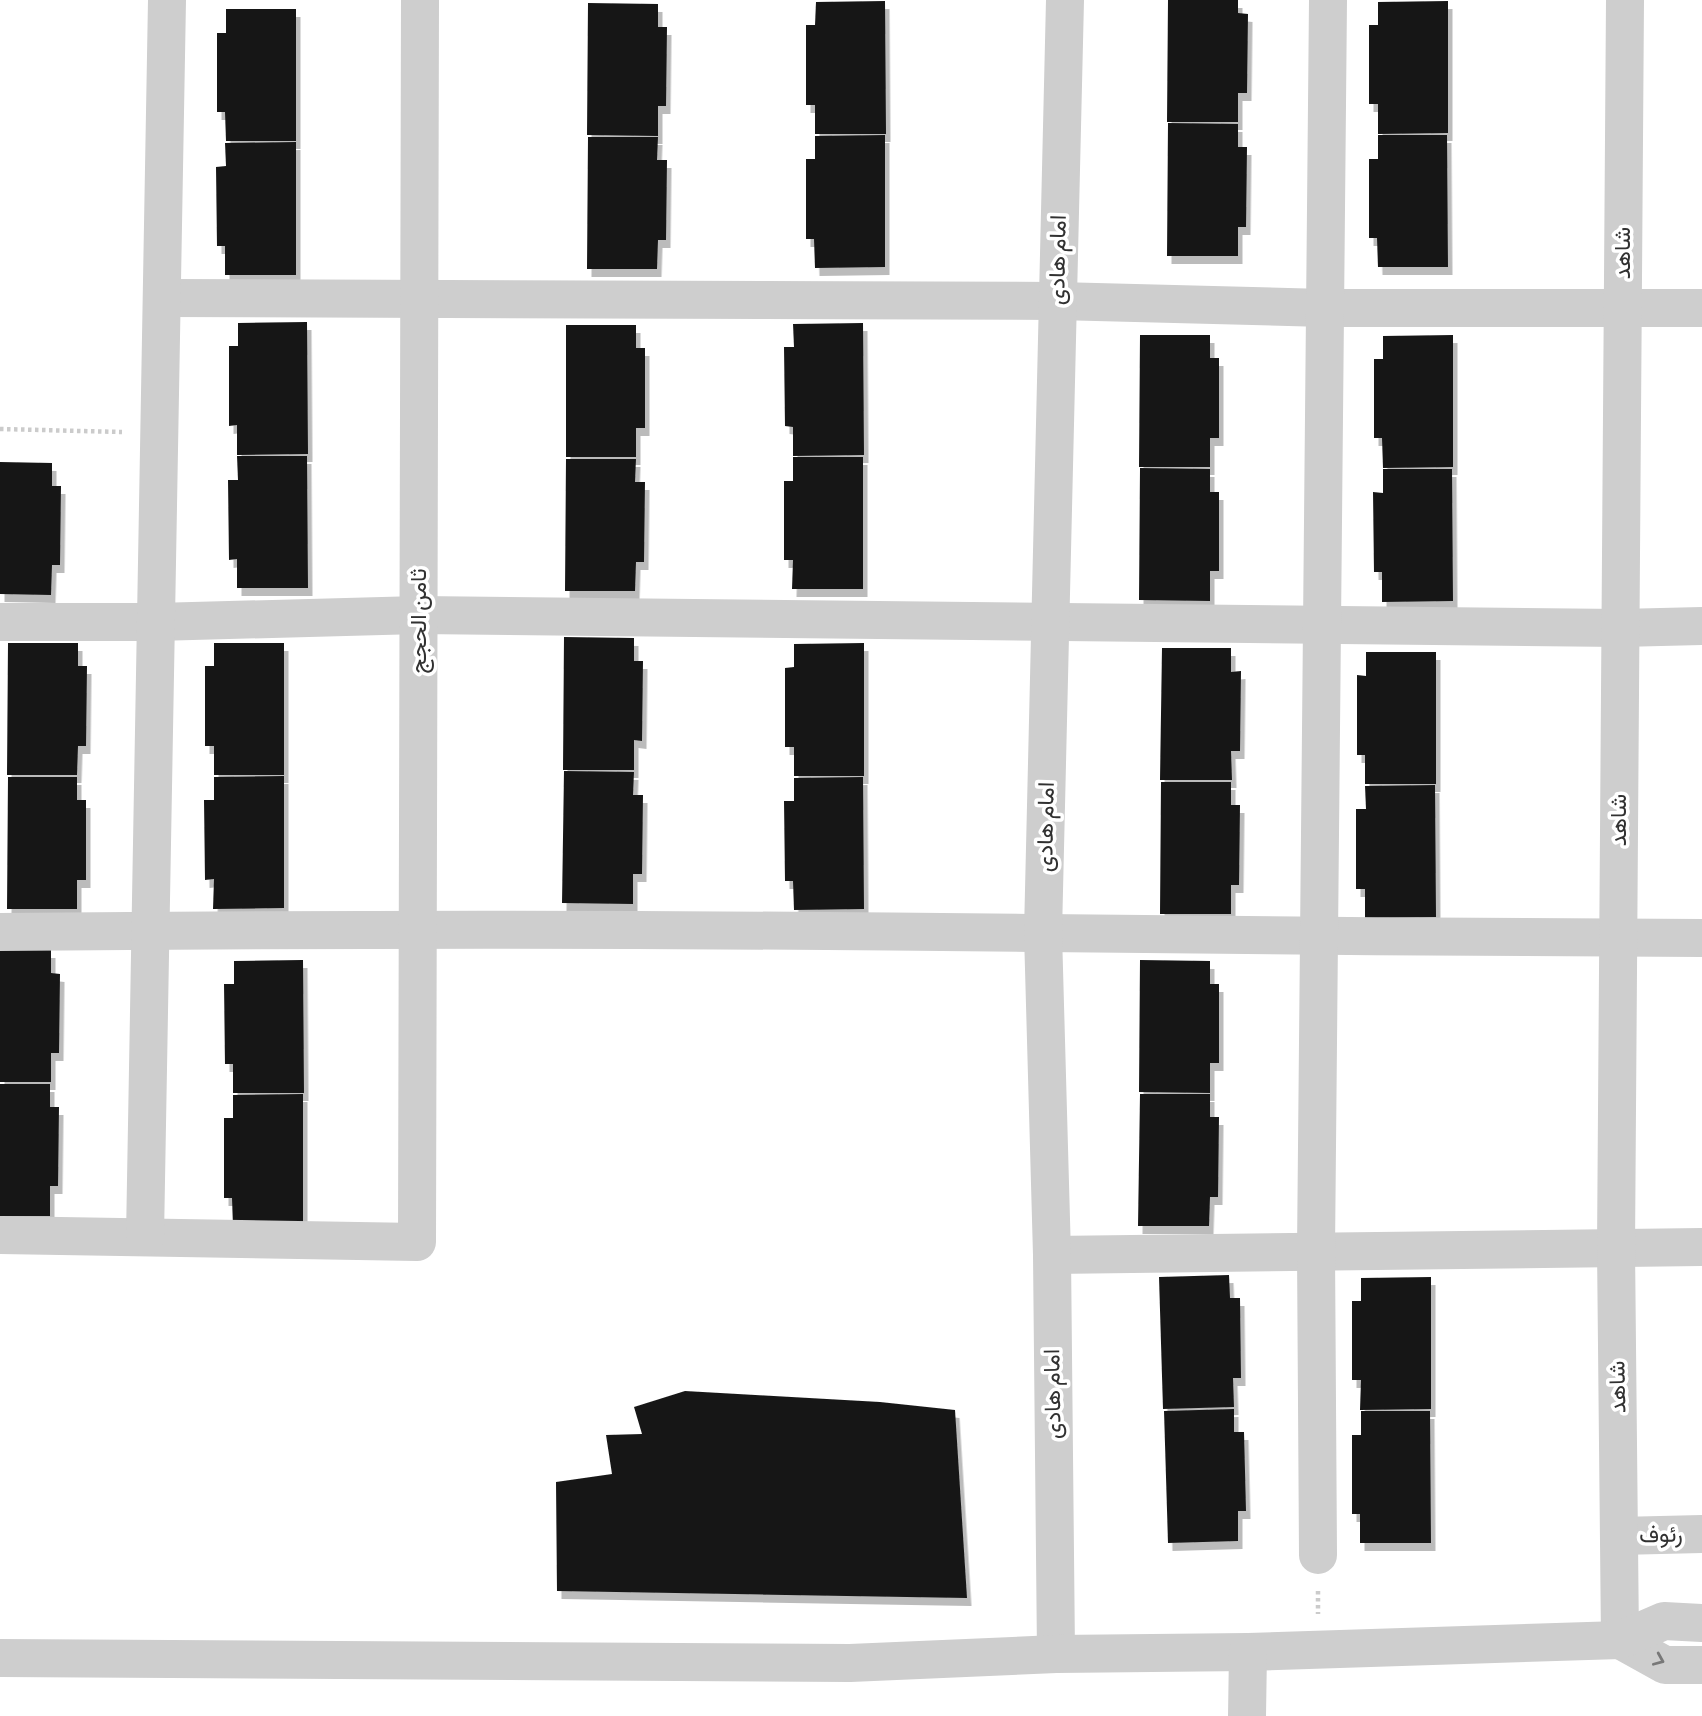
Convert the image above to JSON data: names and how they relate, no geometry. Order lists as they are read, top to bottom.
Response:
{
  "streets": {
    "street": [
      "شاهد",
      "امام هادی",
      "ثامن الحجج",
      "رئوف"
    ]
  },
  "crossings": [
    ["شاهد", "رئوف"]
  ]
}
